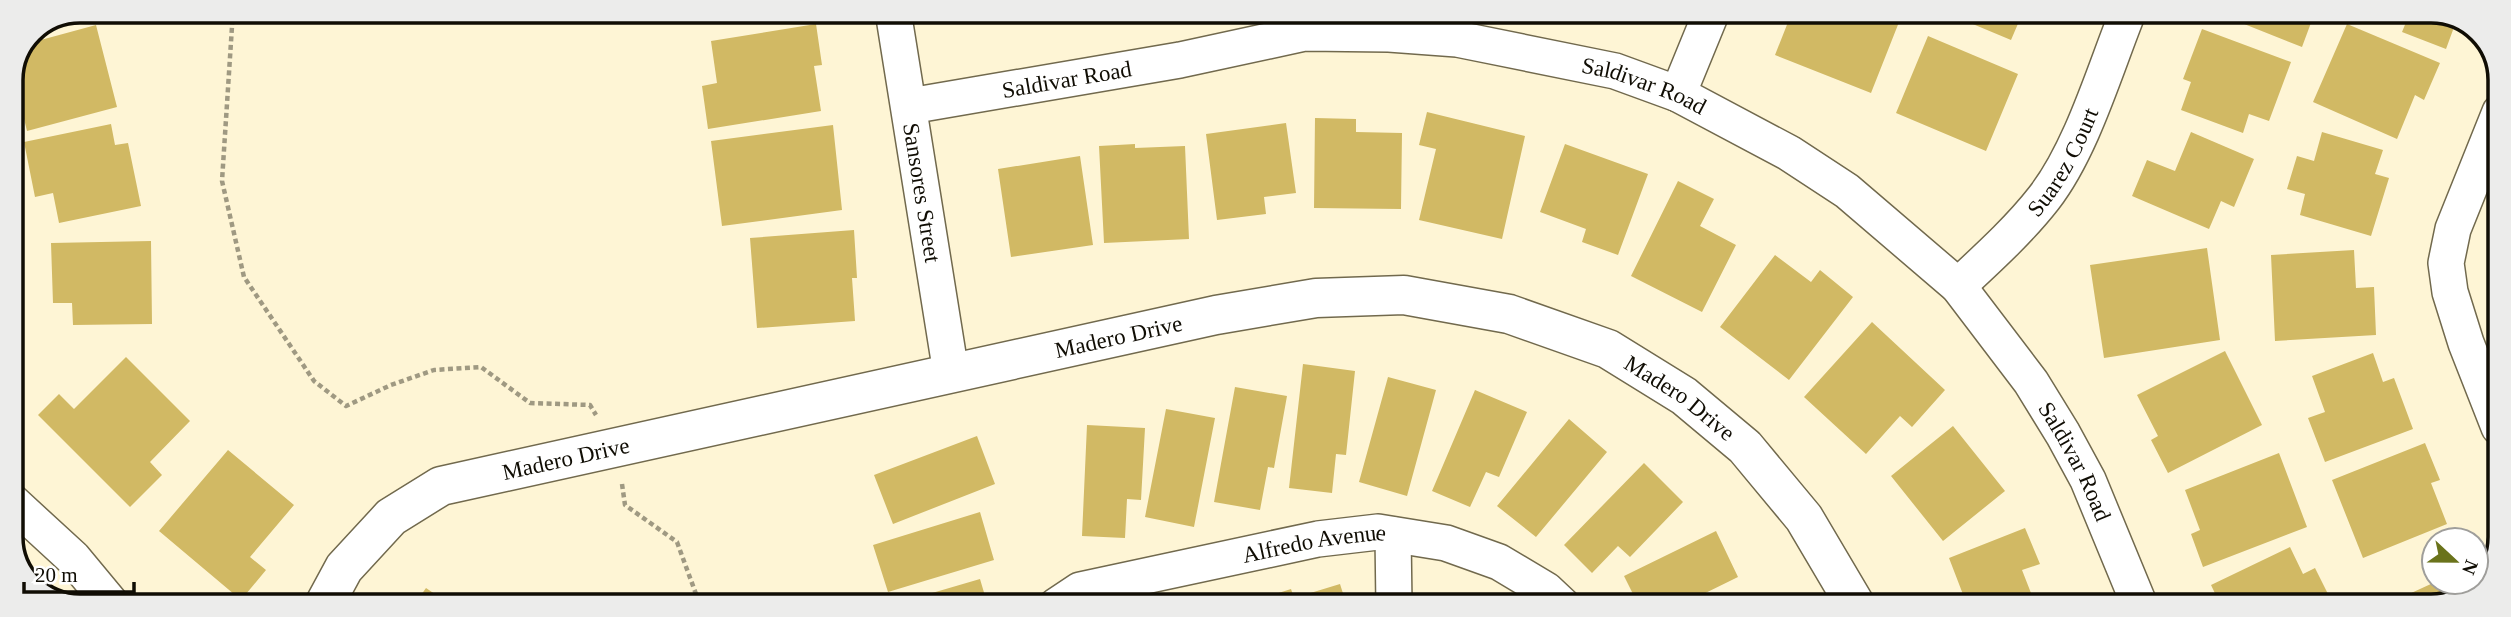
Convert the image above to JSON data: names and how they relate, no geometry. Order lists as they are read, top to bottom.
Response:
{
  "streets": {
    "street": [
      "Saldivar Road",
      "Suarez Court",
      "Sansores Street",
      "Madero Drive",
      "Alfredo Avenue"
    ]
  },
  "crossings": [
    ["Saldivar Road", "Suarez Court"],
    ["Saldivar Road", "Sansores Street"],
    ["Sansores Street", "Madero Drive"]
  ],
  "scale_bar": "20 m",
  "north": "right"
}
